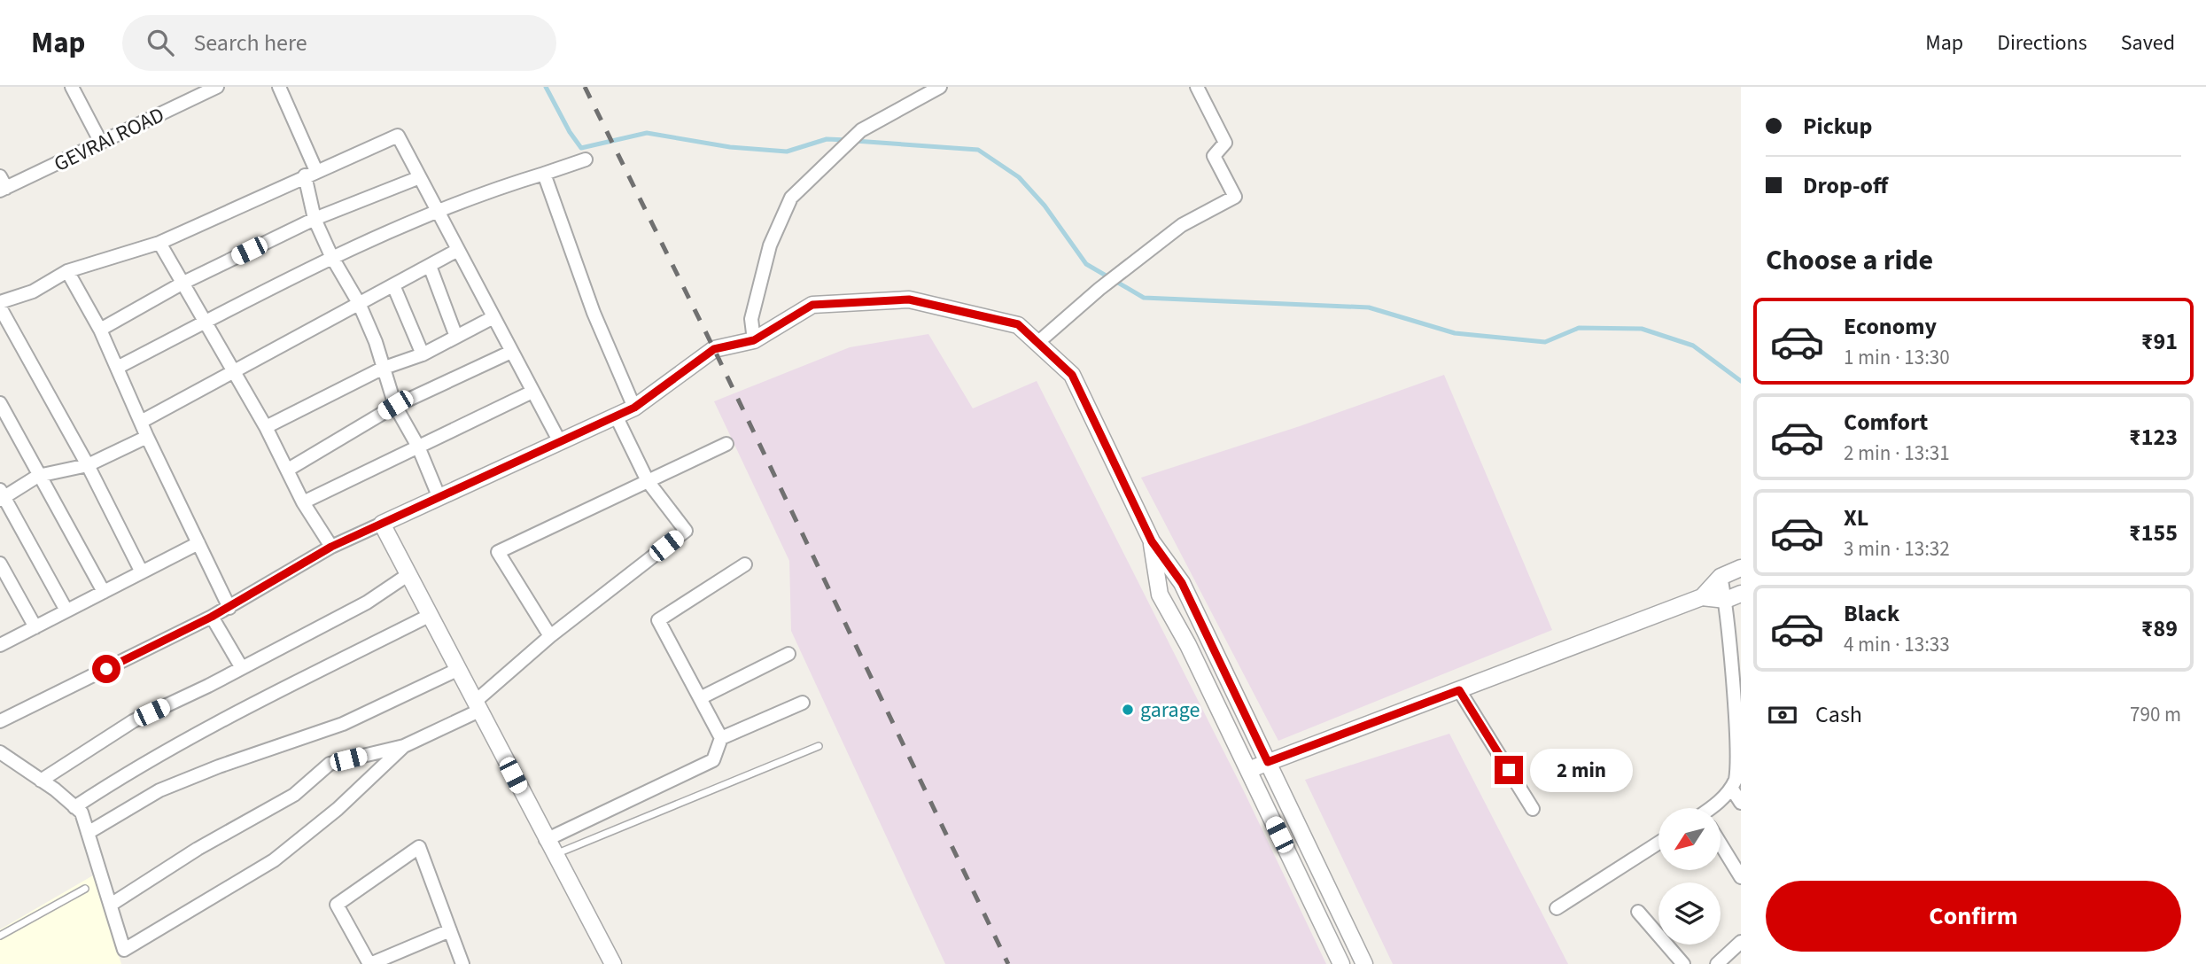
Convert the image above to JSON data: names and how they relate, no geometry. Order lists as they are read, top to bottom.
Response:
{
  "streets": {
    "street": ["GEVRAI ROAD"]
  },
  "places": ["garage"],
  "north": "bottom left",
  "page": {
    "header": "Map",
    "search": "Search here",
    "nav": ["Map", "Directions", "Saved"],
    "banner": ["Pickup", "Drop-off"],
    "heading": "Choose a ride",
    "list": [
      {
        "name": "Economy",
        "note": "1 min · 13:30",
        "value": "₹91"
      },
      {
        "name": "Comfort",
        "note": "2 min · 13:31",
        "value": "₹123"
      },
      {
        "name": "XL",
        "note": "3 min · 13:32",
        "value": "₹155"
      },
      {
        "name": "Black",
        "note": "4 min · 13:33",
        "value": "₹89"
      }
    ],
    "pay": ["Cash", "790 m"],
    "bubble": "2 min",
    "buttons": "Confirm"
  }
}
